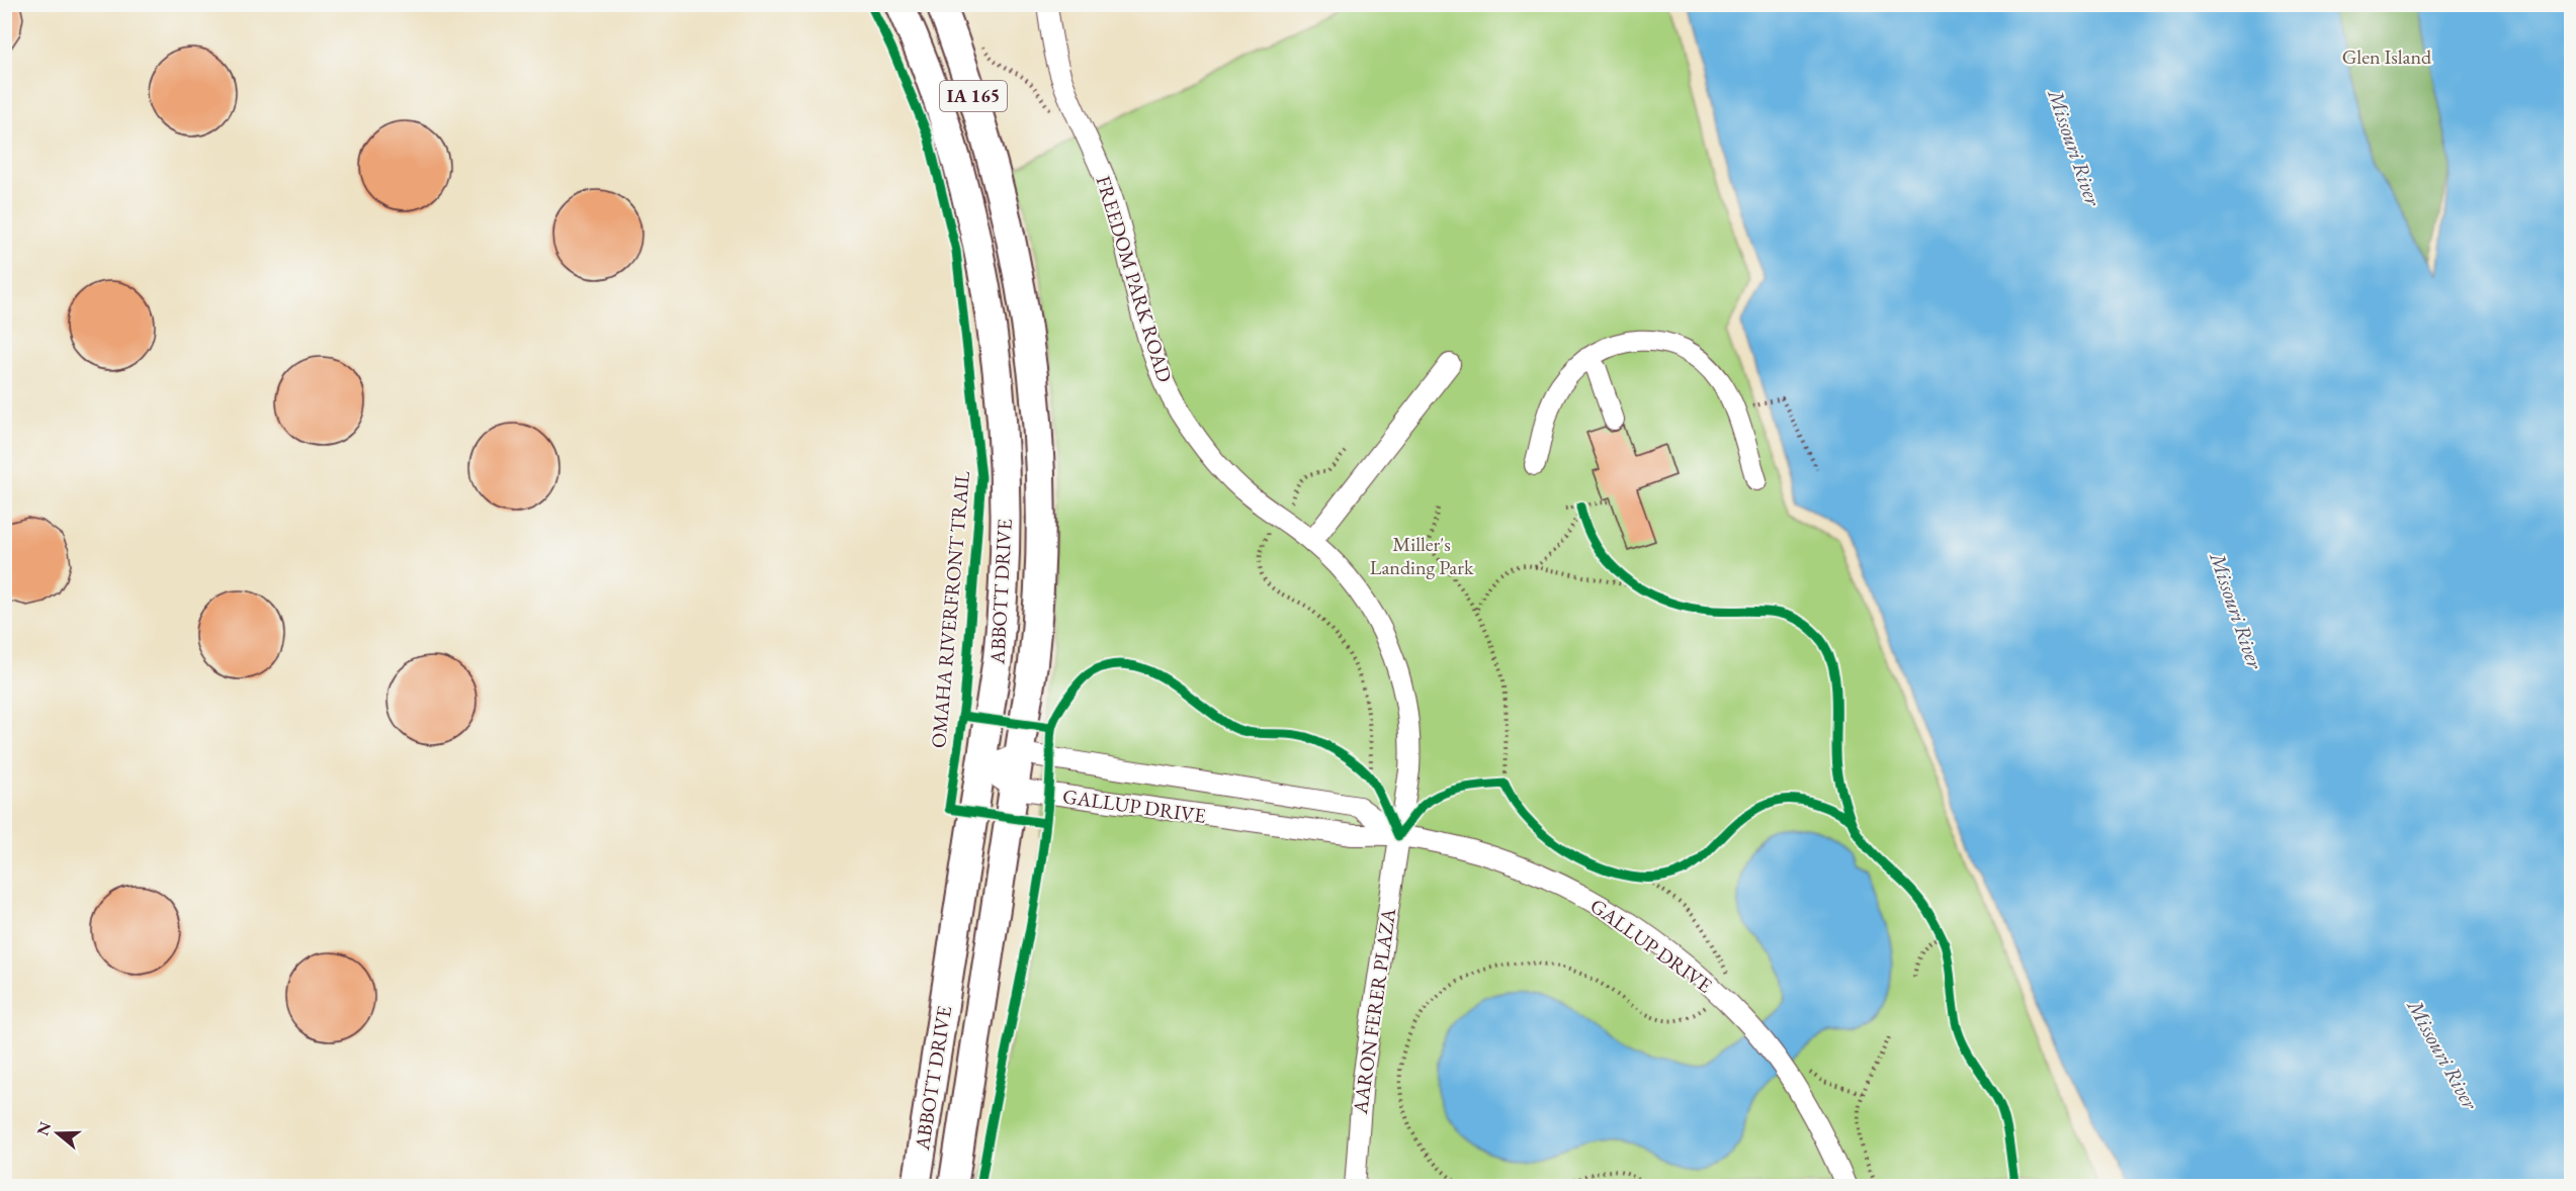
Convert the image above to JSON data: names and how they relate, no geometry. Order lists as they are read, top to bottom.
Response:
{
  "streets": {
    "highway": ["IA 165", "ABBOTT DRIVE"],
    "street": ["FREEDOM PARK ROAD", "GALLUP DRIVE", "AARON FERER PLAZA"],
    "cycle path": ["OMAHA RIVERFRONT TRAIL"]
  },
  "crossings": [
    ["FREEDOM PARK ROAD", "GALLUP DRIVE"],
    ["FREEDOM PARK ROAD", "AARON FERER PLAZA"],
    ["ABBOTT DRIVE", "GALLUP DRIVE"],
    ["GALLUP DRIVE", "AARON FERER PLAZA"]
  ],
  "water": ["Missouri River"],
  "parks": ["Glen Island", "Miller's Landing Park"],
  "north": "left"
}
